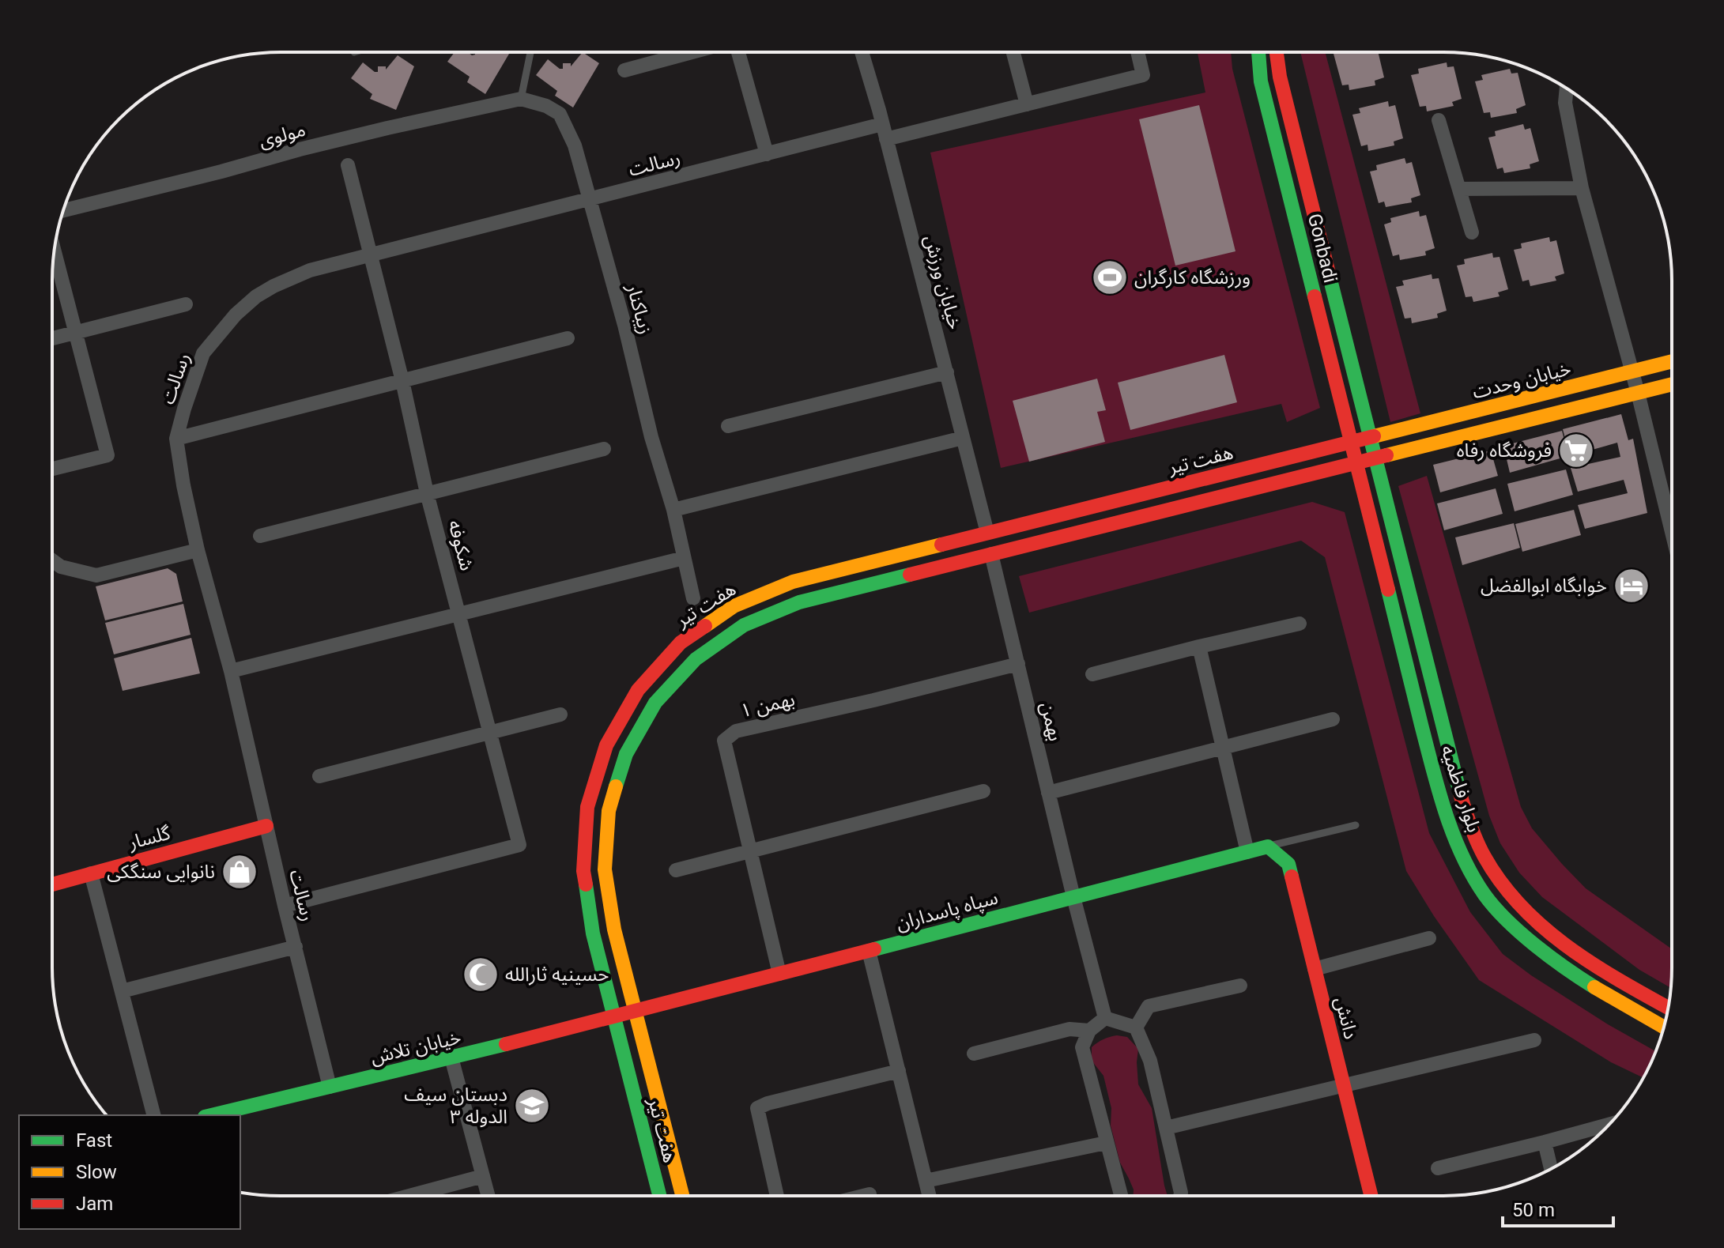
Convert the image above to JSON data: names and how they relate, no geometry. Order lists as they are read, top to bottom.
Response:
{
  "streets": {
    "main road": [
      "Gonbadi",
      "خیابان وحدت",
      "هفت تیر",
      "بلوار فاطمیه",
      "گلسار",
      "سپاه پاسداران",
      "دانش",
      "خیابان تلاش"
    ],
    "street": [
      "مولوی",
      "رسالت",
      "خیابان ورزش",
      "زیباکنار",
      "شکوفه",
      "بهمن ۱",
      "بهمن"
    ]
  },
  "crossings": [
    ["مولوی", "زیباکنار"],
    ["رسالت", "خیابان ورزش"],
    ["رسالت", "زیباکنار"],
    ["رسالت", "شکوفه"],
    ["رسالت", "گلسار"],
    ["رسالت", "خیابان تلاش"],
    ["Gonbadi", "خیابان وحدت"],
    ["Gonbadi", "هفت تیر"],
    ["Gonbadi", "بلوار فاطمیه"],
    ["خیابان ورزش", "هفت تیر"],
    ["خیابان وحدت", "هفت تیر"],
    ["هفت تیر", "بهمن"],
    ["هفت تیر", "بلوار فاطمیه"],
    ["هفت تیر", "سپاه پاسداران"],
    ["هفت تیر", "خیابان تلاش"],
    ["بهمن ۱", "بهمن"],
    ["بهمن ۱", "سپاه پاسداران"],
    ["بهمن", "سپاه پاسداران"],
    ["سپاه پاسداران", "دانش"],
    ["سپاه پاسداران", "خیابان تلاش"]
  ],
  "places": {
    "sports": ["ورزشگاه کارگران"],
    "supermarket": ["فروشگاه رفاه"],
    "hotel": ["خوابگاه ابوالفضل"],
    "shop": ["نانوایی سنگکی"],
    "mosque": ["حسینیه ثارالله"],
    "school or university": ["دبستان سیف الدوله ۳"]
  },
  "legend": ["Fast", "Slow", "Jam"],
  "scale_bar": "50 m"
}
